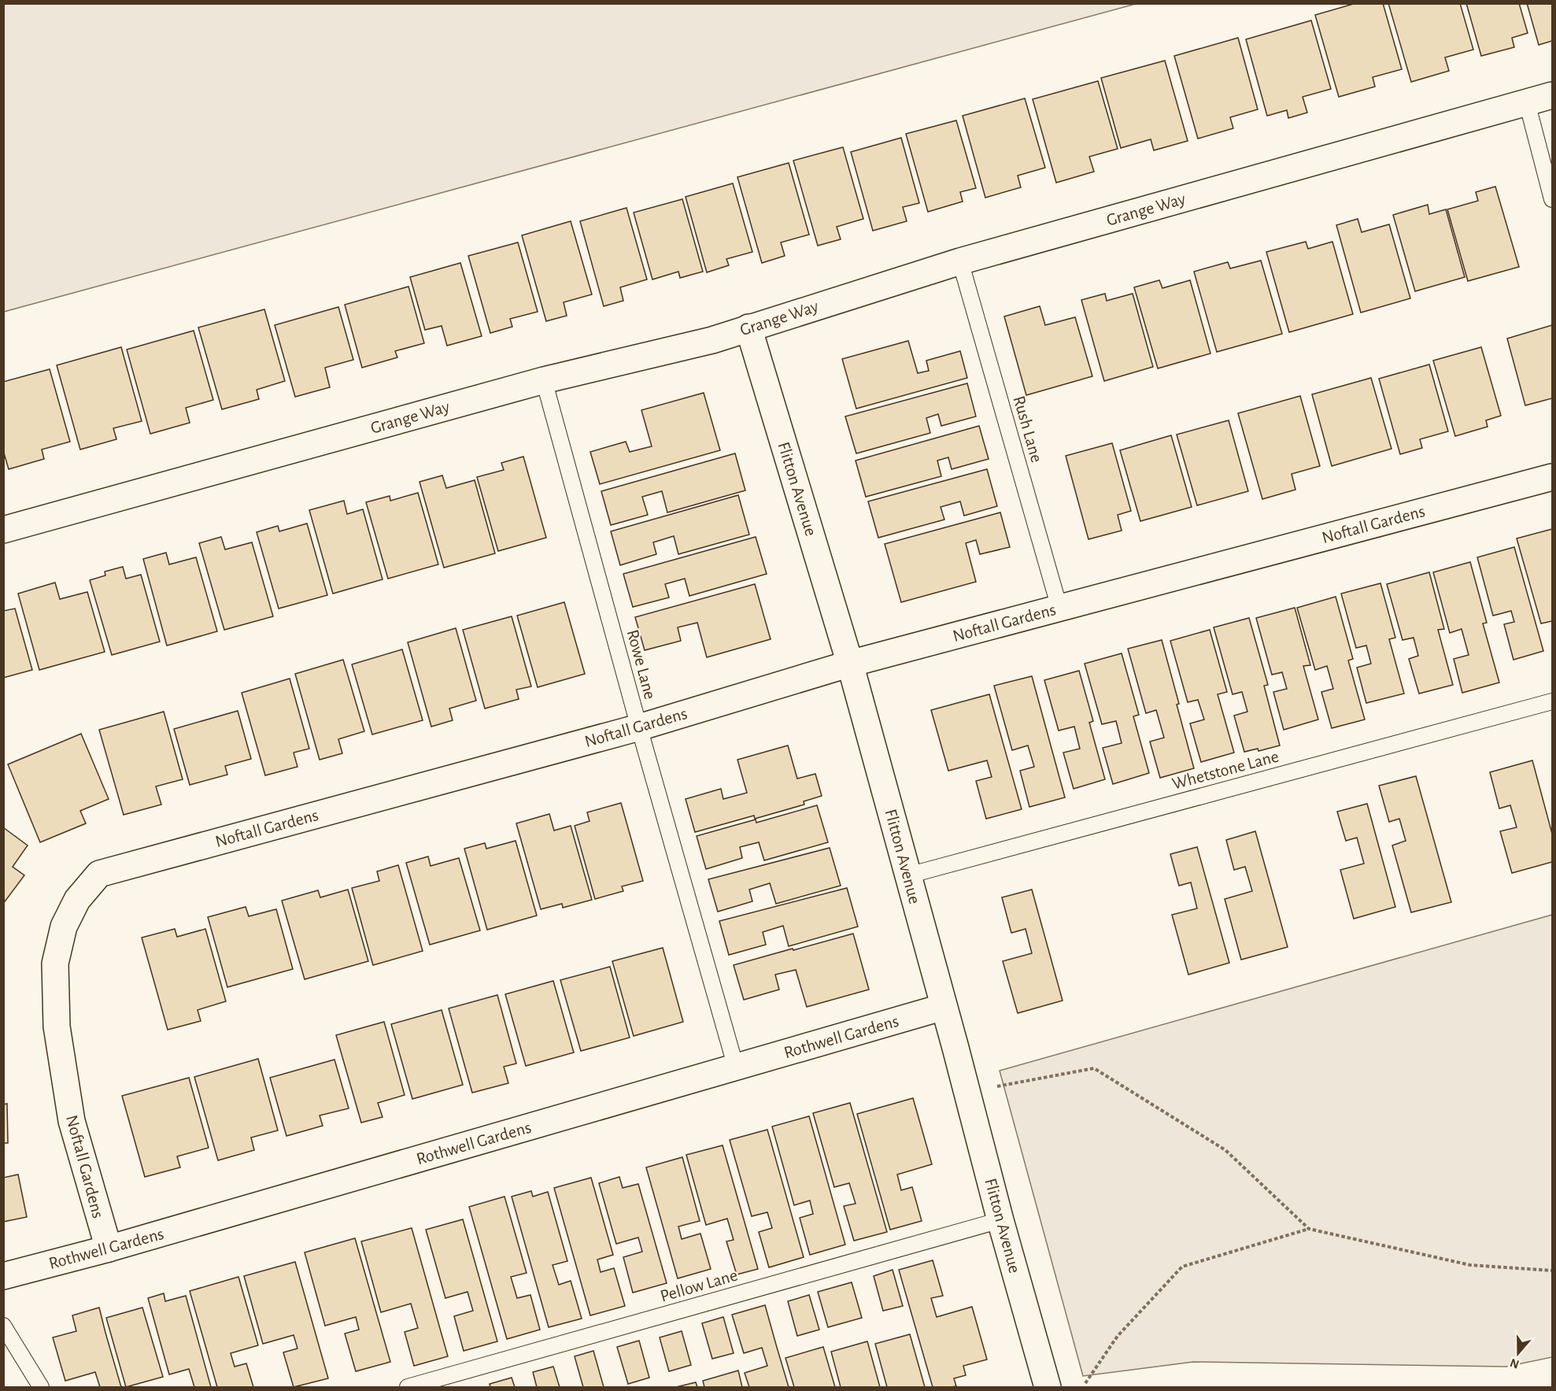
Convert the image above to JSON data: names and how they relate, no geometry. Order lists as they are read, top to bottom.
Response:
{
  "streets": {
    "street": [
      "Grange Way",
      "Flitton Avenue",
      "Noftall Gardens",
      "Rothwell Gardens"
    ],
    "lane": [
      "Rush Lane",
      "Rowe Lane",
      "Whetstone Lane",
      "Pellow Lane"
    ]
  },
  "crossings": [
    ["Grange Way", "Rush Lane"],
    ["Grange Way", "Flitton Avenue"],
    ["Grange Way", "Rowe Lane"],
    ["Rush Lane", "Noftall Gardens"],
    ["Flitton Avenue", "Noftall Gardens"],
    ["Flitton Avenue", "Whetstone Lane"],
    ["Flitton Avenue", "Rothwell Gardens"],
    ["Flitton Avenue", "Pellow Lane"],
    ["Noftall Gardens", "Rowe Lane"],
    ["Noftall Gardens", "Rothwell Gardens"],
    ["Rowe Lane", "Rothwell Gardens"]
  ],
  "north": "bottom"
}
